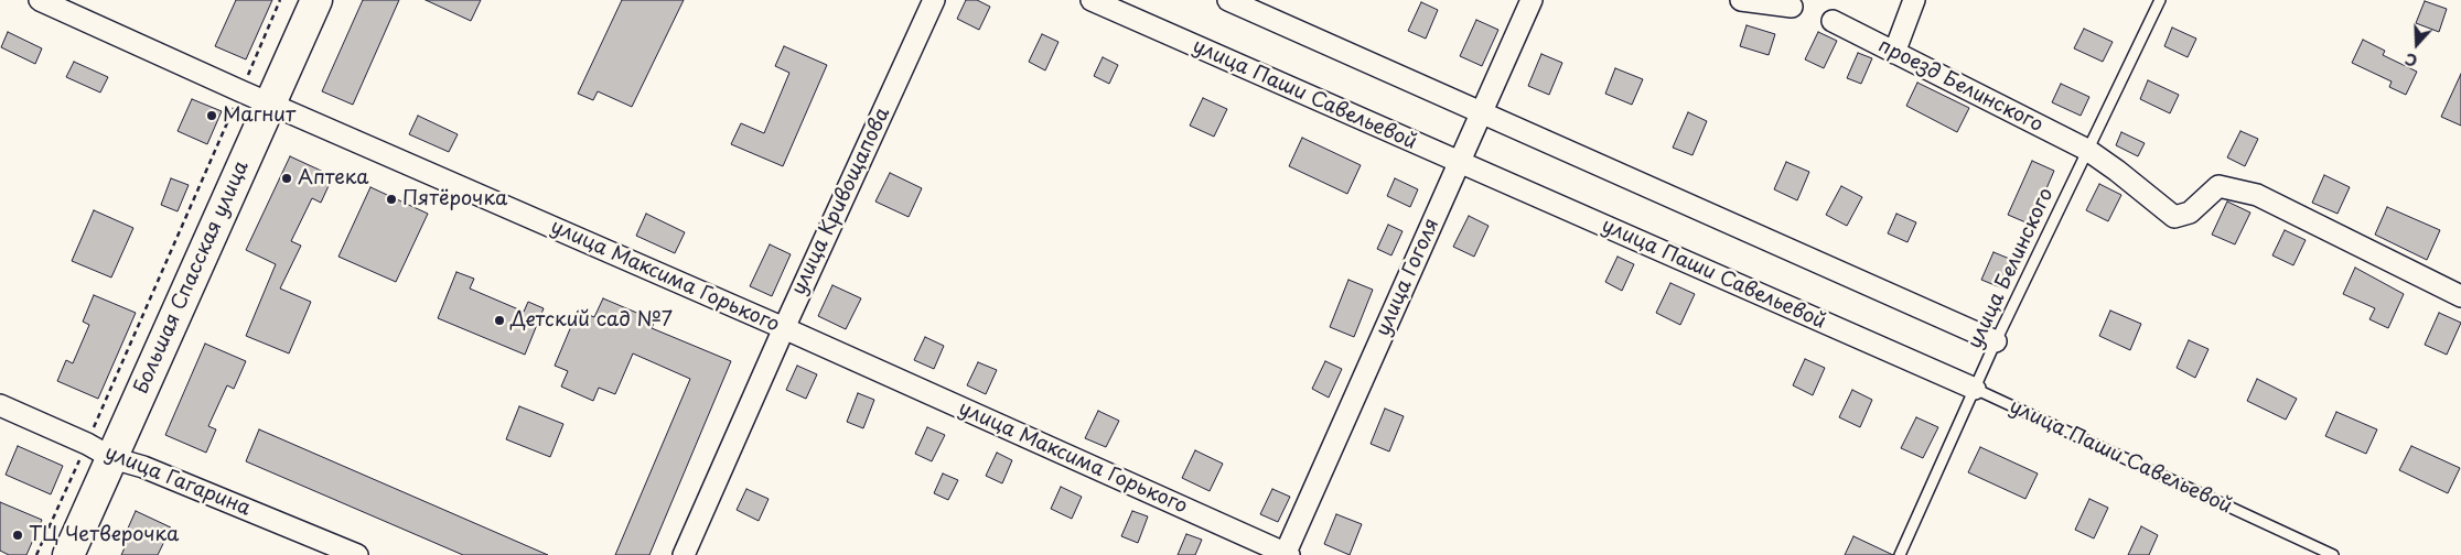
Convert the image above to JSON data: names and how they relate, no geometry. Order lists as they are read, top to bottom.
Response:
{
  "streets": {
    "main road": ["Большая Спасская улица"],
    "street": [
      "проезд Белинского",
      "улица Паши Савельевой",
      "улица Кривощапова",
      "улица Максима Горького",
      "улица Гоголя",
      "улица Гагарина"
    ],
    "lane": ["улица Белинского"]
  },
  "crossings": [
    ["проезд Белинского", "улица Белинского"],
    ["улица Паши Савельевой", "улица Белинского"],
    ["улица Паши Савельевой", "улица Гоголя"],
    ["улица Кривощапова", "улица Максима Горького"],
    ["улица Максима Горького", "Большая Спасская улица"],
    ["улица Максима Горького", "улица Гоголя"],
    ["Большая Спасская улица", "улица Гагарина"]
  ],
  "places": [
    "Магнит",
    "Аптека",
    "Пятёрочка",
    "Детский сад №7",
    "ТЦ Четверочка"
  ],
  "north": "bottom"
}
